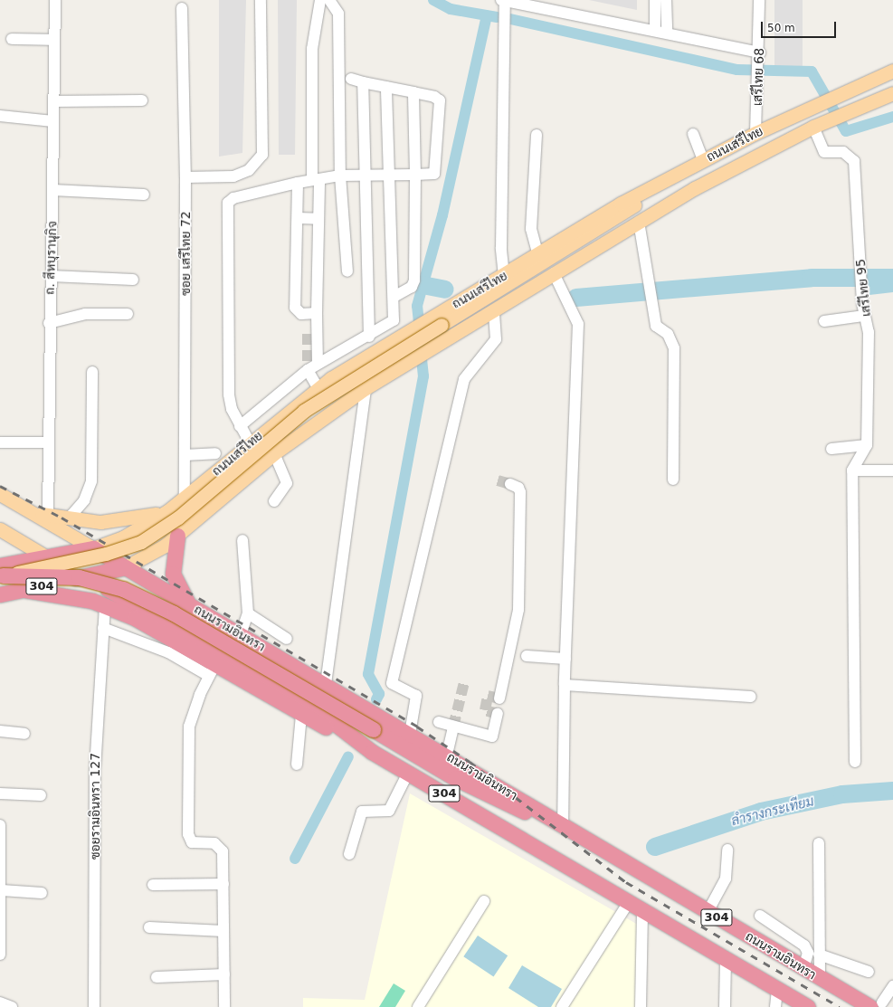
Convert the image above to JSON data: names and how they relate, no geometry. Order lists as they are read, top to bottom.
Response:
{
  "streets": {
    "highway": ["304", "ถนนรามอินทรา"],
    "main road": ["ถนนเสรีไทย"],
    "street": [
      "เสรีไทย 68",
      "ซอย เสรีไทย 72",
      "ถ. สีหบุรานุกิจ",
      "เสรีไทย 95",
      "ซอยรามอินทรา 127"
    ]
  },
  "crossings": [
    ["เสรีไทย 68", "ถนนเสรีไทย"],
    ["ถนนเสรีไทย", "ซอย เสรีไทย 72"],
    ["ถนนเสรีไทย", "เสรีไทย 95"],
    ["ถนนเสรีไทย", "304"],
    ["ถนนเสรีไทย", "ถนนรามอินทรา"],
    ["304", "ถนนรามอินทรา"]
  ],
  "water": ["ลำรางกระเทียม"],
  "scale_bar": "50 m"
}
